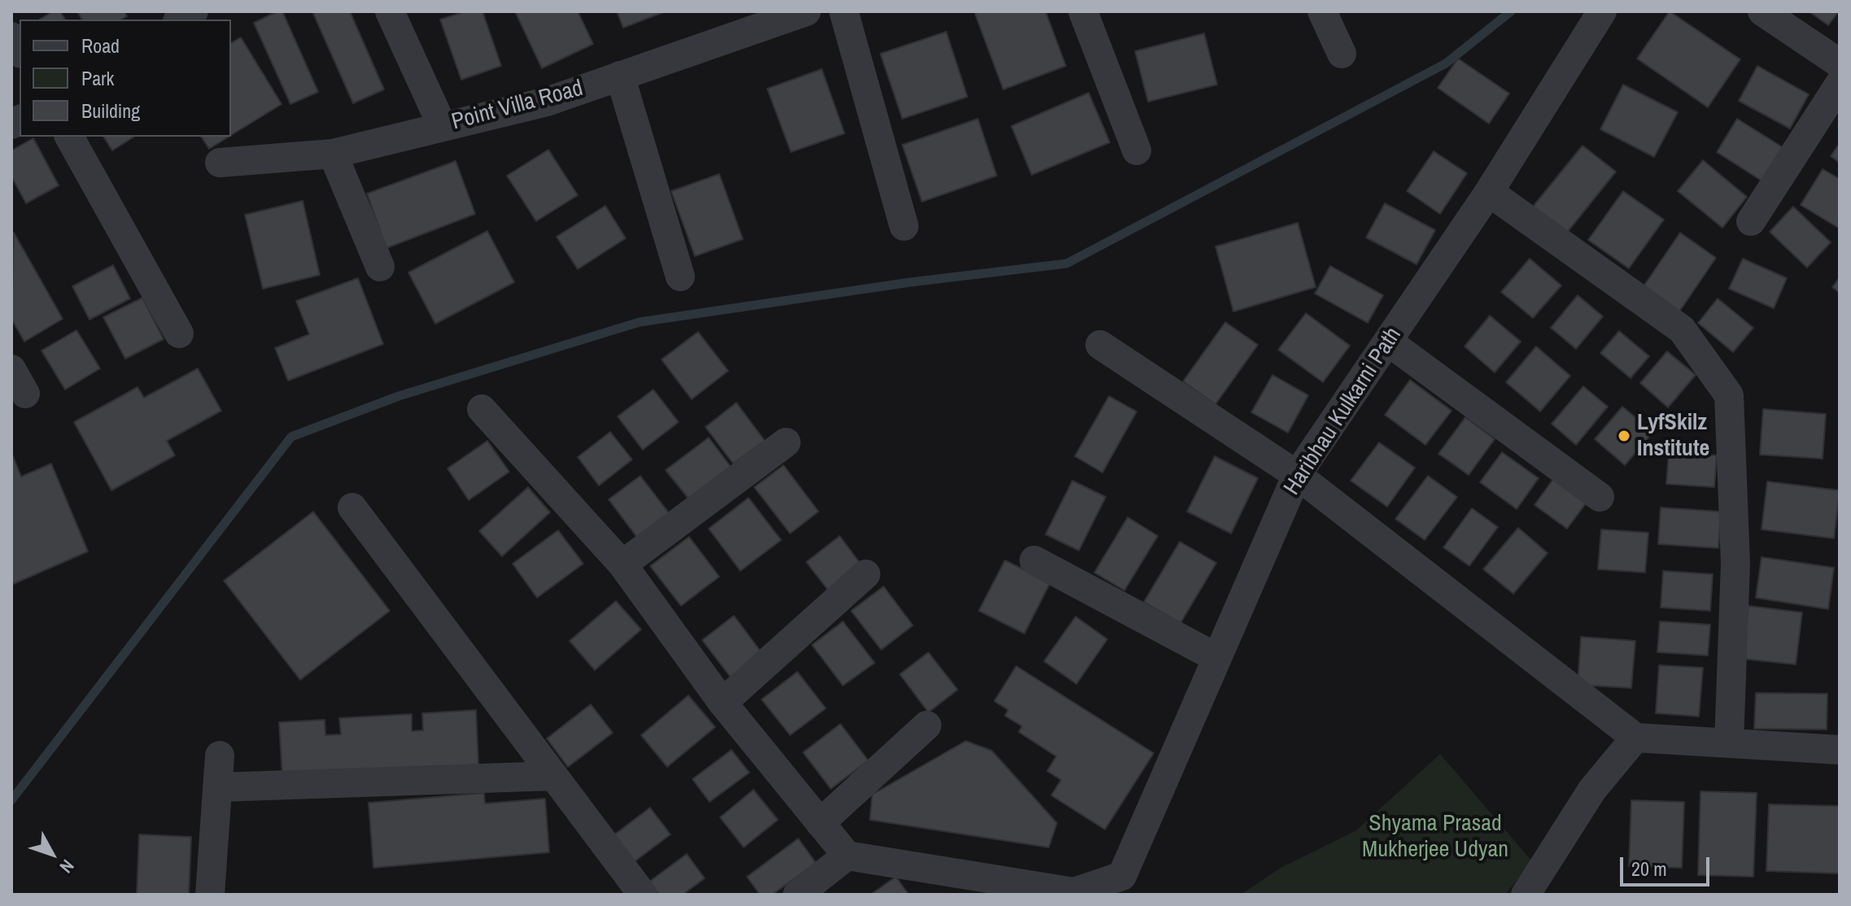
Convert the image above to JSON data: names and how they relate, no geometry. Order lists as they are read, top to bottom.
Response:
{
  "streets": {
    "street": ["Point Villa Road", "Haribhau Kulkarni Path"]
  },
  "parks": ["Shyama Prasad Mukherjee Udyan"],
  "places": ["LyfSkilz Institute"],
  "legend": ["Road", "Park", "Building"],
  "scale_bar": "20 m",
  "north": "bottom right"
}
